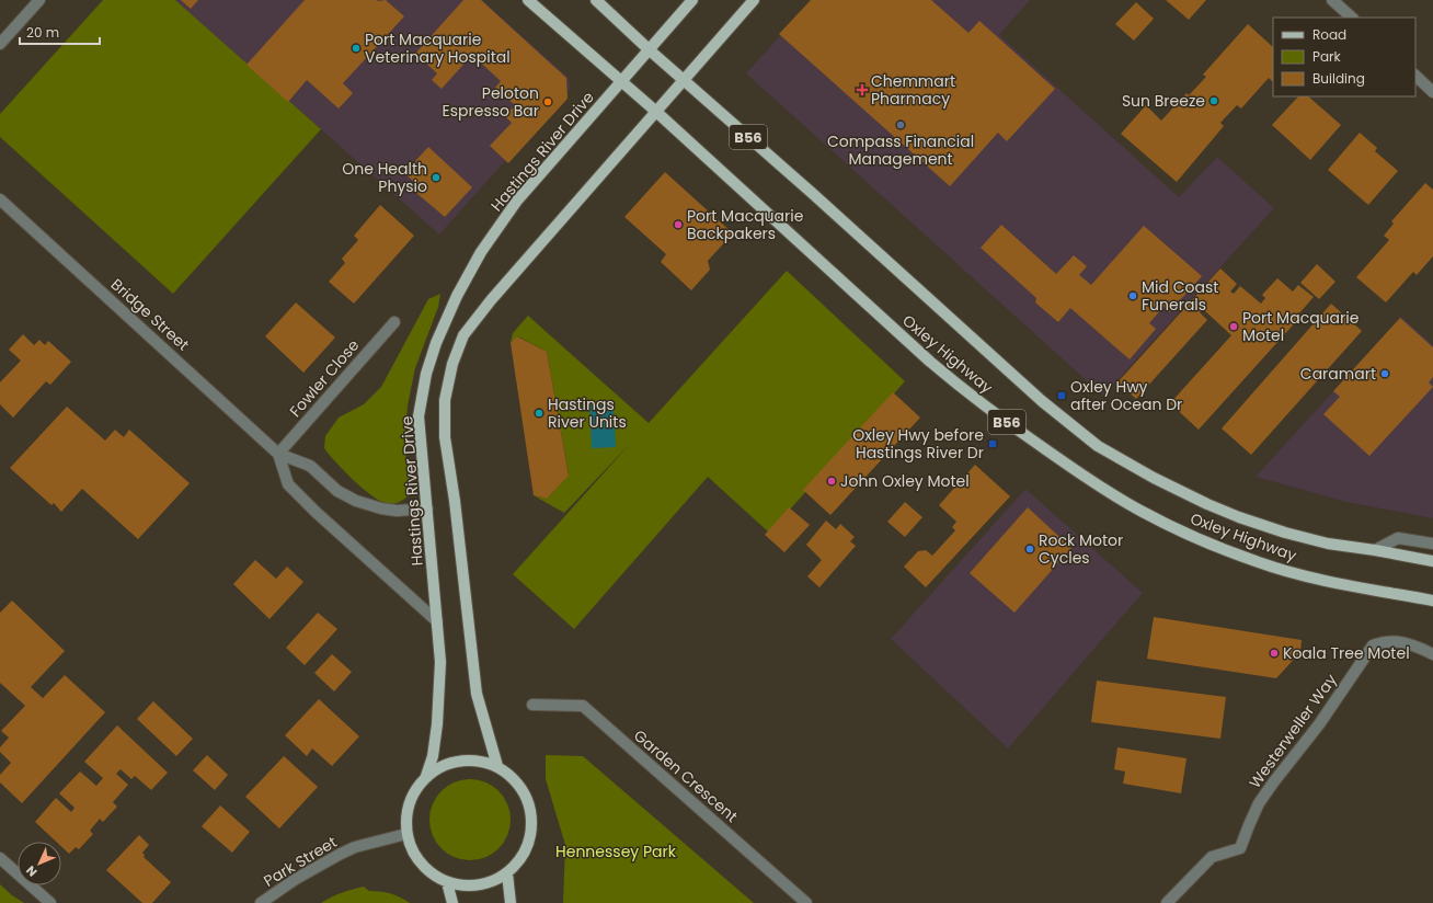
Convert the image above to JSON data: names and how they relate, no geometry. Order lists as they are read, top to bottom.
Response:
{
  "streets": {
    "main road": ["B56", "Hastings River Drive", "Oxley Highway"],
    "street": [
      "Bridge Street",
      "Fowler Close",
      "Westerweller Way",
      "Garden Crescent",
      "Park Street"
    ]
  },
  "crossings": [
    ["Hastings River Drive", "Bridge Street"],
    ["Hastings River Drive", "Oxley Highway"],
    ["Hastings River Drive", "Park Street"],
    ["Bridge Street", "Fowler Close"]
  ],
  "parks": ["Hennessey Park"],
  "places": {
    "other": [
      "Port Macquarie Veterinary Hospital",
      "Sun Breeze",
      "Peloton Espresso Bar",
      "Compass Financial Management",
      "One Health Physio",
      "Port Macquarie Backpakers",
      "Mid Coast Funerals",
      "Port Macquarie Motel",
      "Caramart",
      "Hastings River Units",
      "John Oxley Motel",
      "Rock Motor Cycles",
      "Koala Tree Motel"
    ],
    "health": ["Chemmart Pharmacy"],
    "transit": ["Oxley Hwy after Ocean Dr", "Oxley Hwy before Hastings River Dr"]
  },
  "legend": ["Road", "Park", "Building"],
  "scale_bar": "20 m",
  "north": "bottom left"
}
